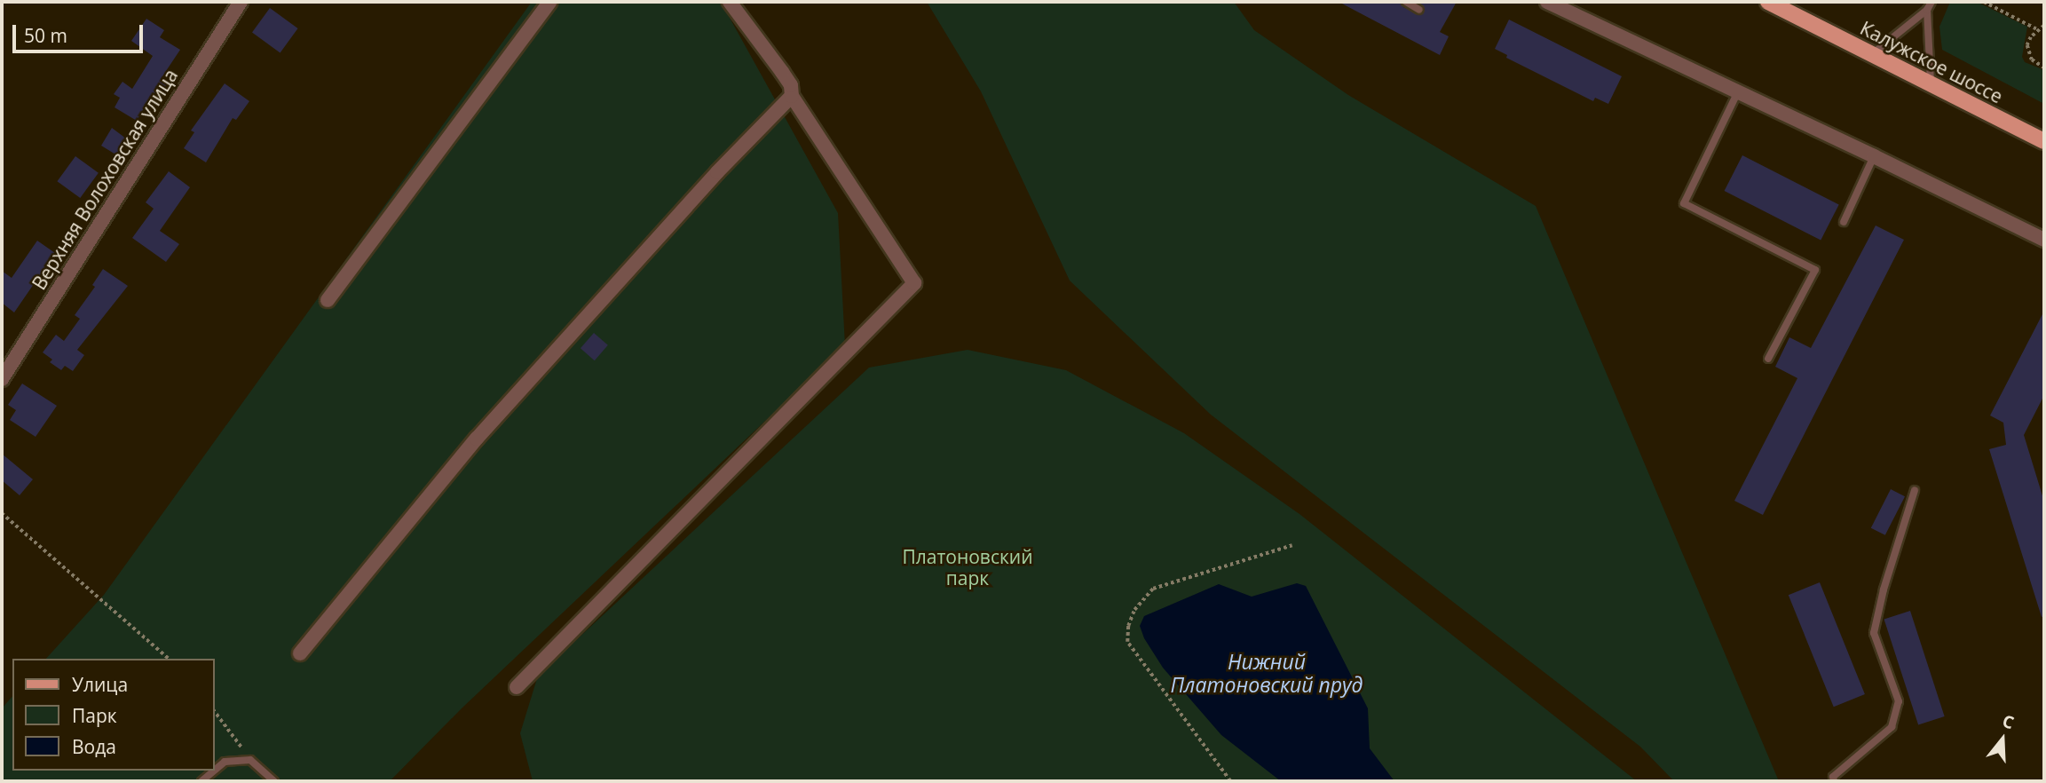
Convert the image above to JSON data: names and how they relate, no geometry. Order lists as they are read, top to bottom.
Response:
{
  "streets": {
    "main road": ["Калужское шоссе"],
    "street": ["Верхняя Волоховская улица"]
  },
  "water": ["Нижний Платоновский пруд"],
  "parks": ["Платоновский парк"],
  "legend": ["Улица", "Парк", "Вода"],
  "scale_bar": "50 m",
  "north": "top"
}
